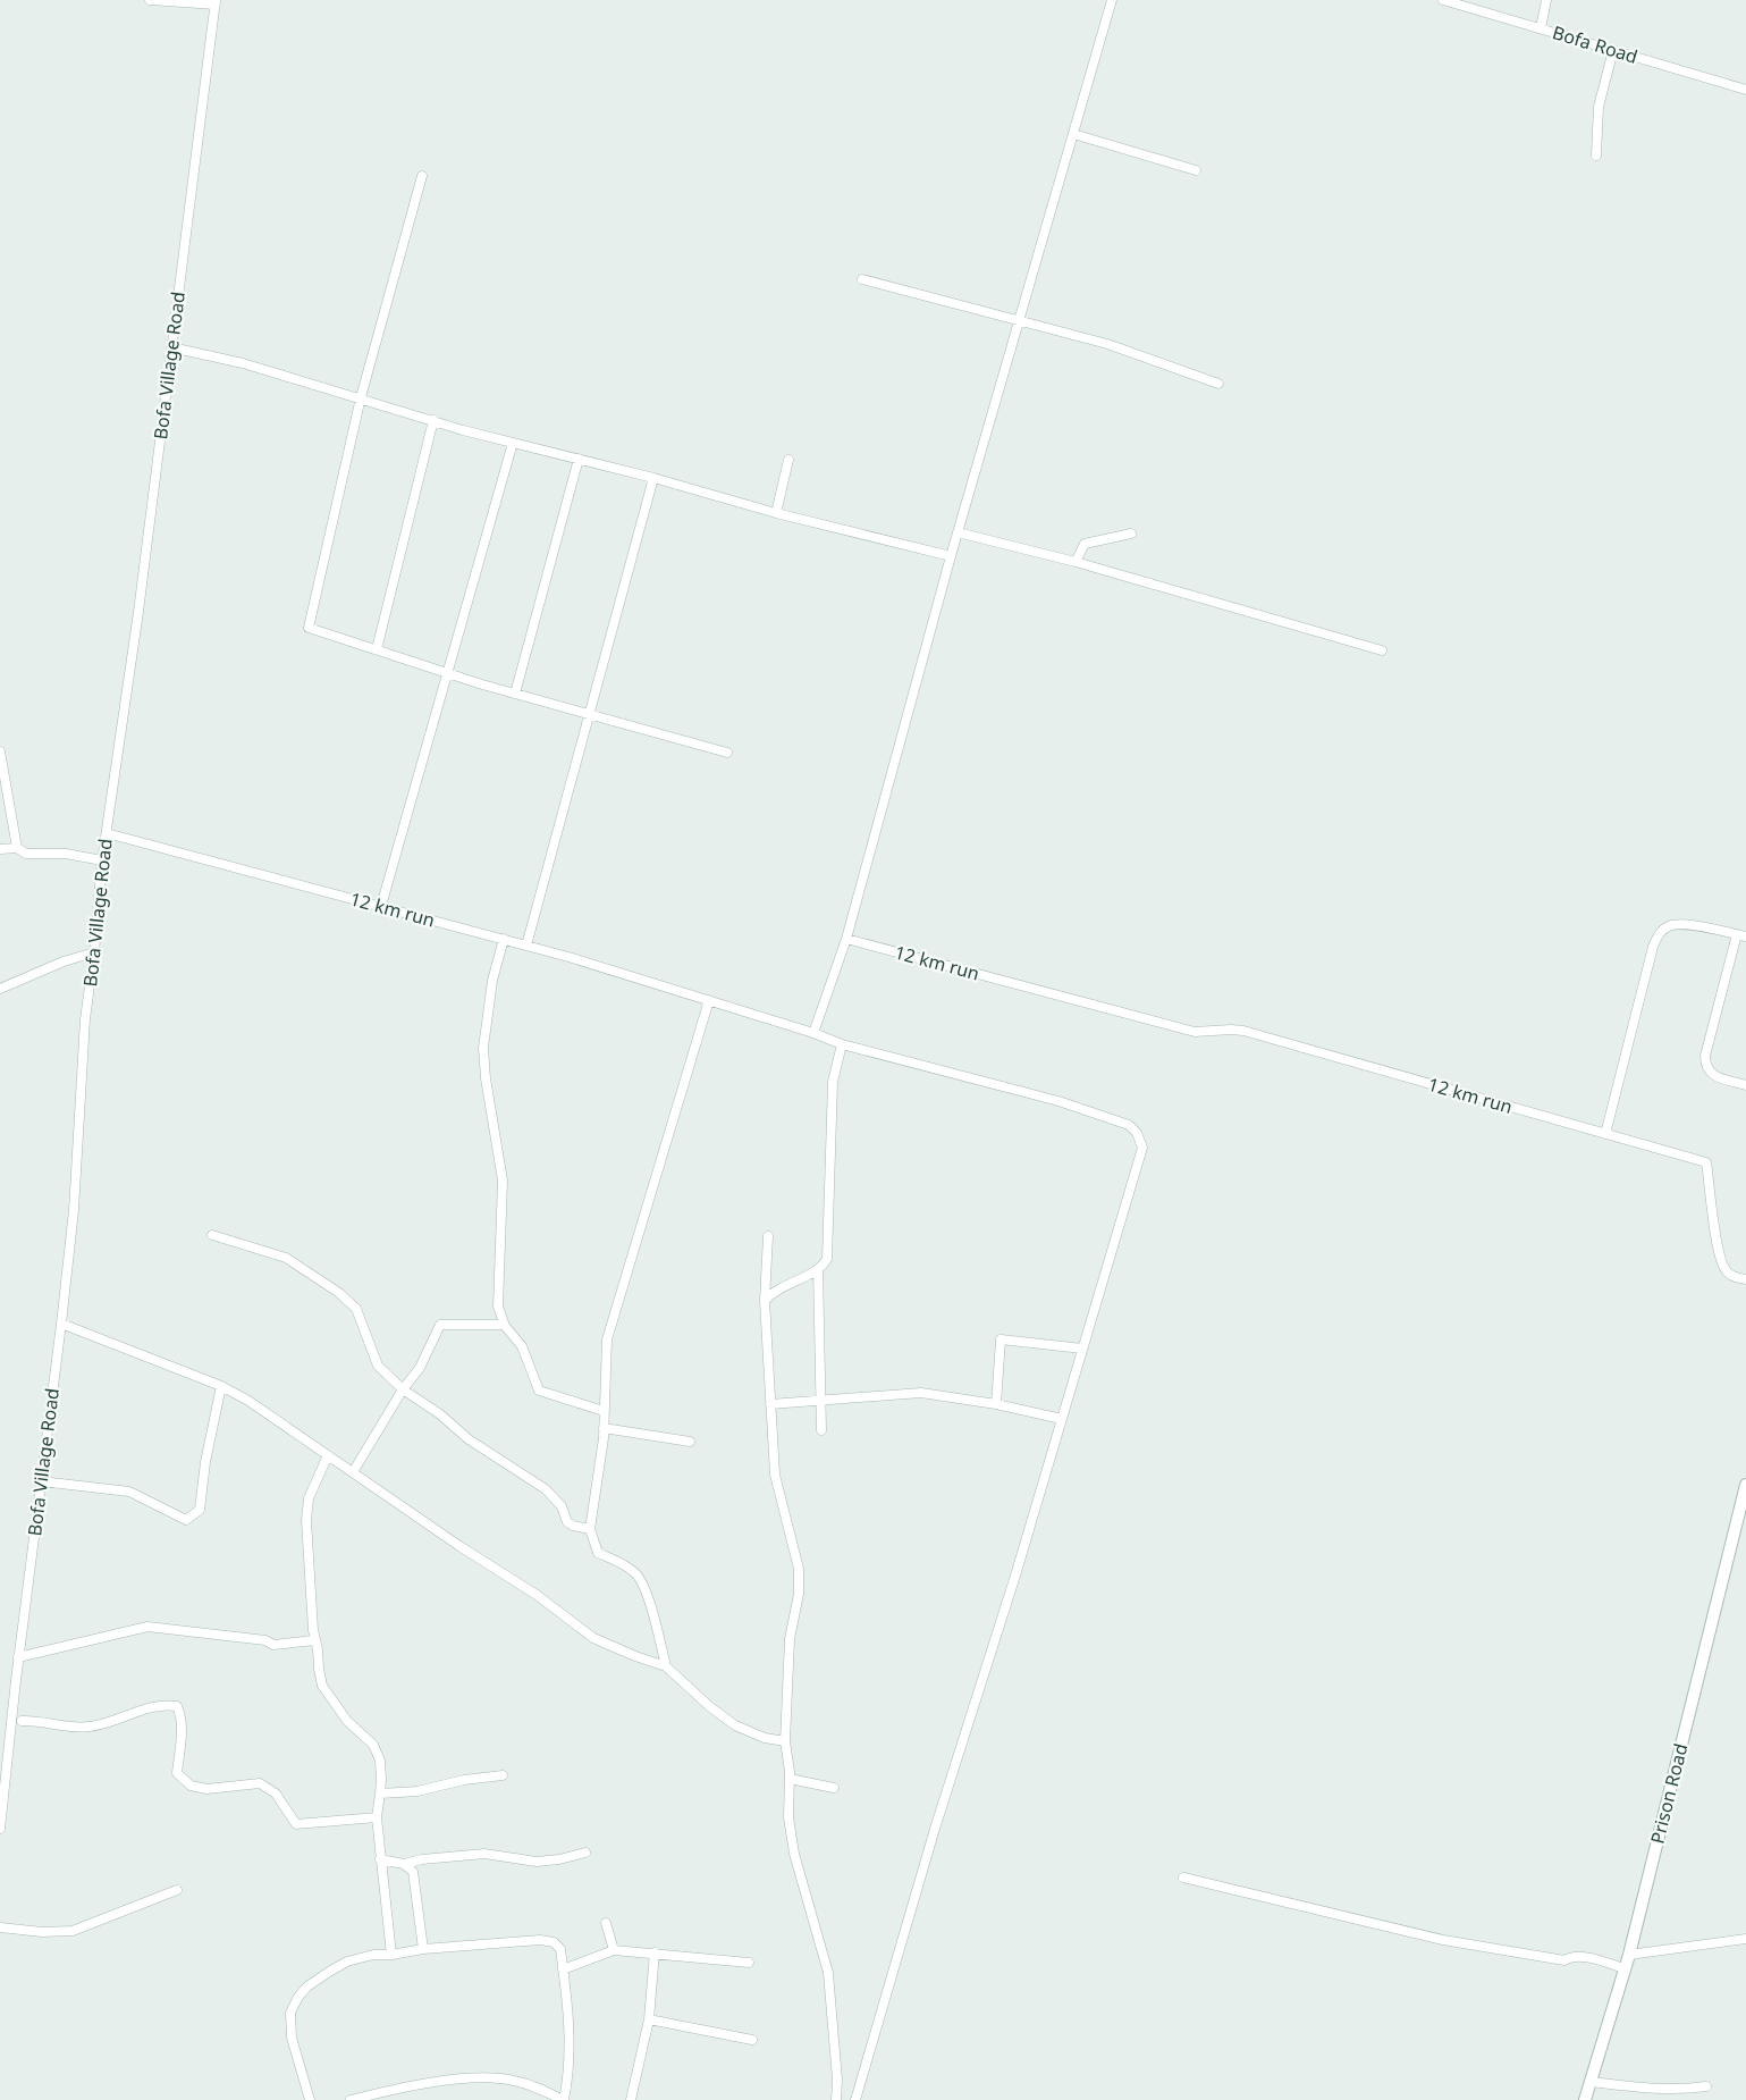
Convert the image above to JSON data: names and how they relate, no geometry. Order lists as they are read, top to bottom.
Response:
{
  "streets": {
    "street": [
      "Bofa Road",
      "Bofa Village Road",
      "12 km run",
      "Prison Road"
    ]
  },
  "crossings": [
    ["Bofa Village Road", "12 km run"]
  ]
}
